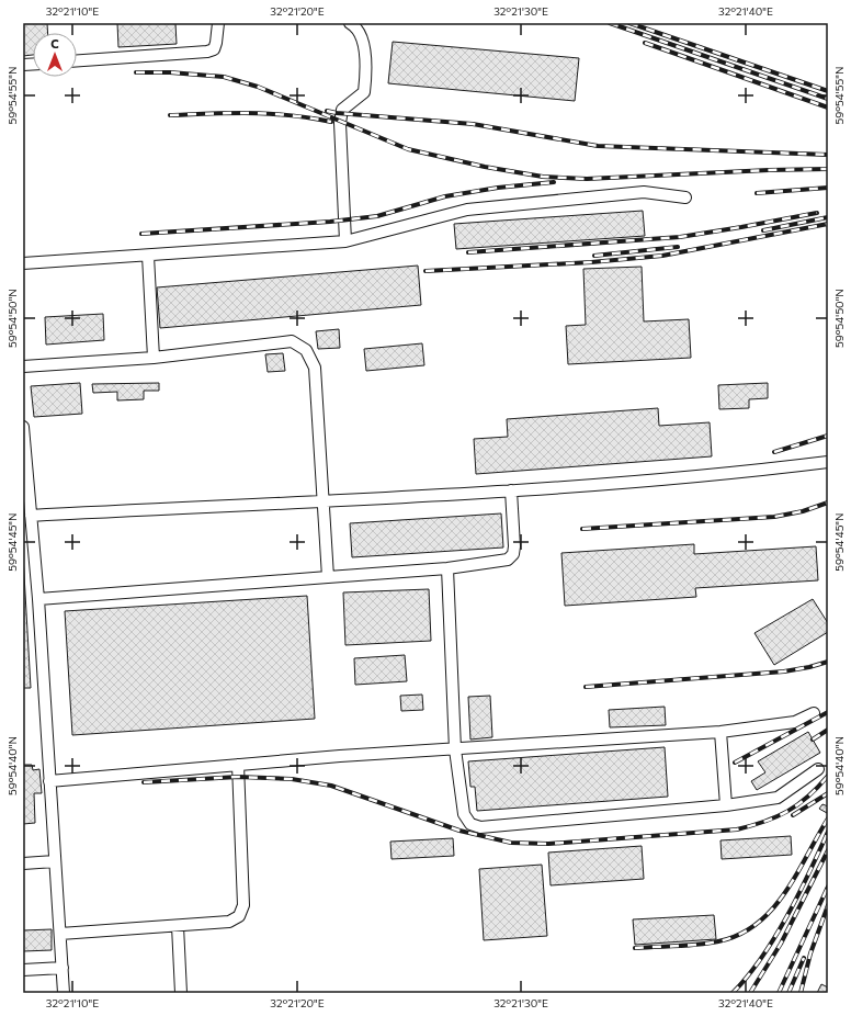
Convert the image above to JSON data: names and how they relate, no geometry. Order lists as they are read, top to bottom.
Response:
{
  "north": "top",
  "coordinates": [
    "32°21'10\"E",
    "32°21'20\"E",
    "32°21'30\"E",
    "32°21'40\"E",
    "59°54'55\"N",
    "59°54'50\"N",
    "59°54'45\"N",
    "59°54'40\"N"
  ]
}
